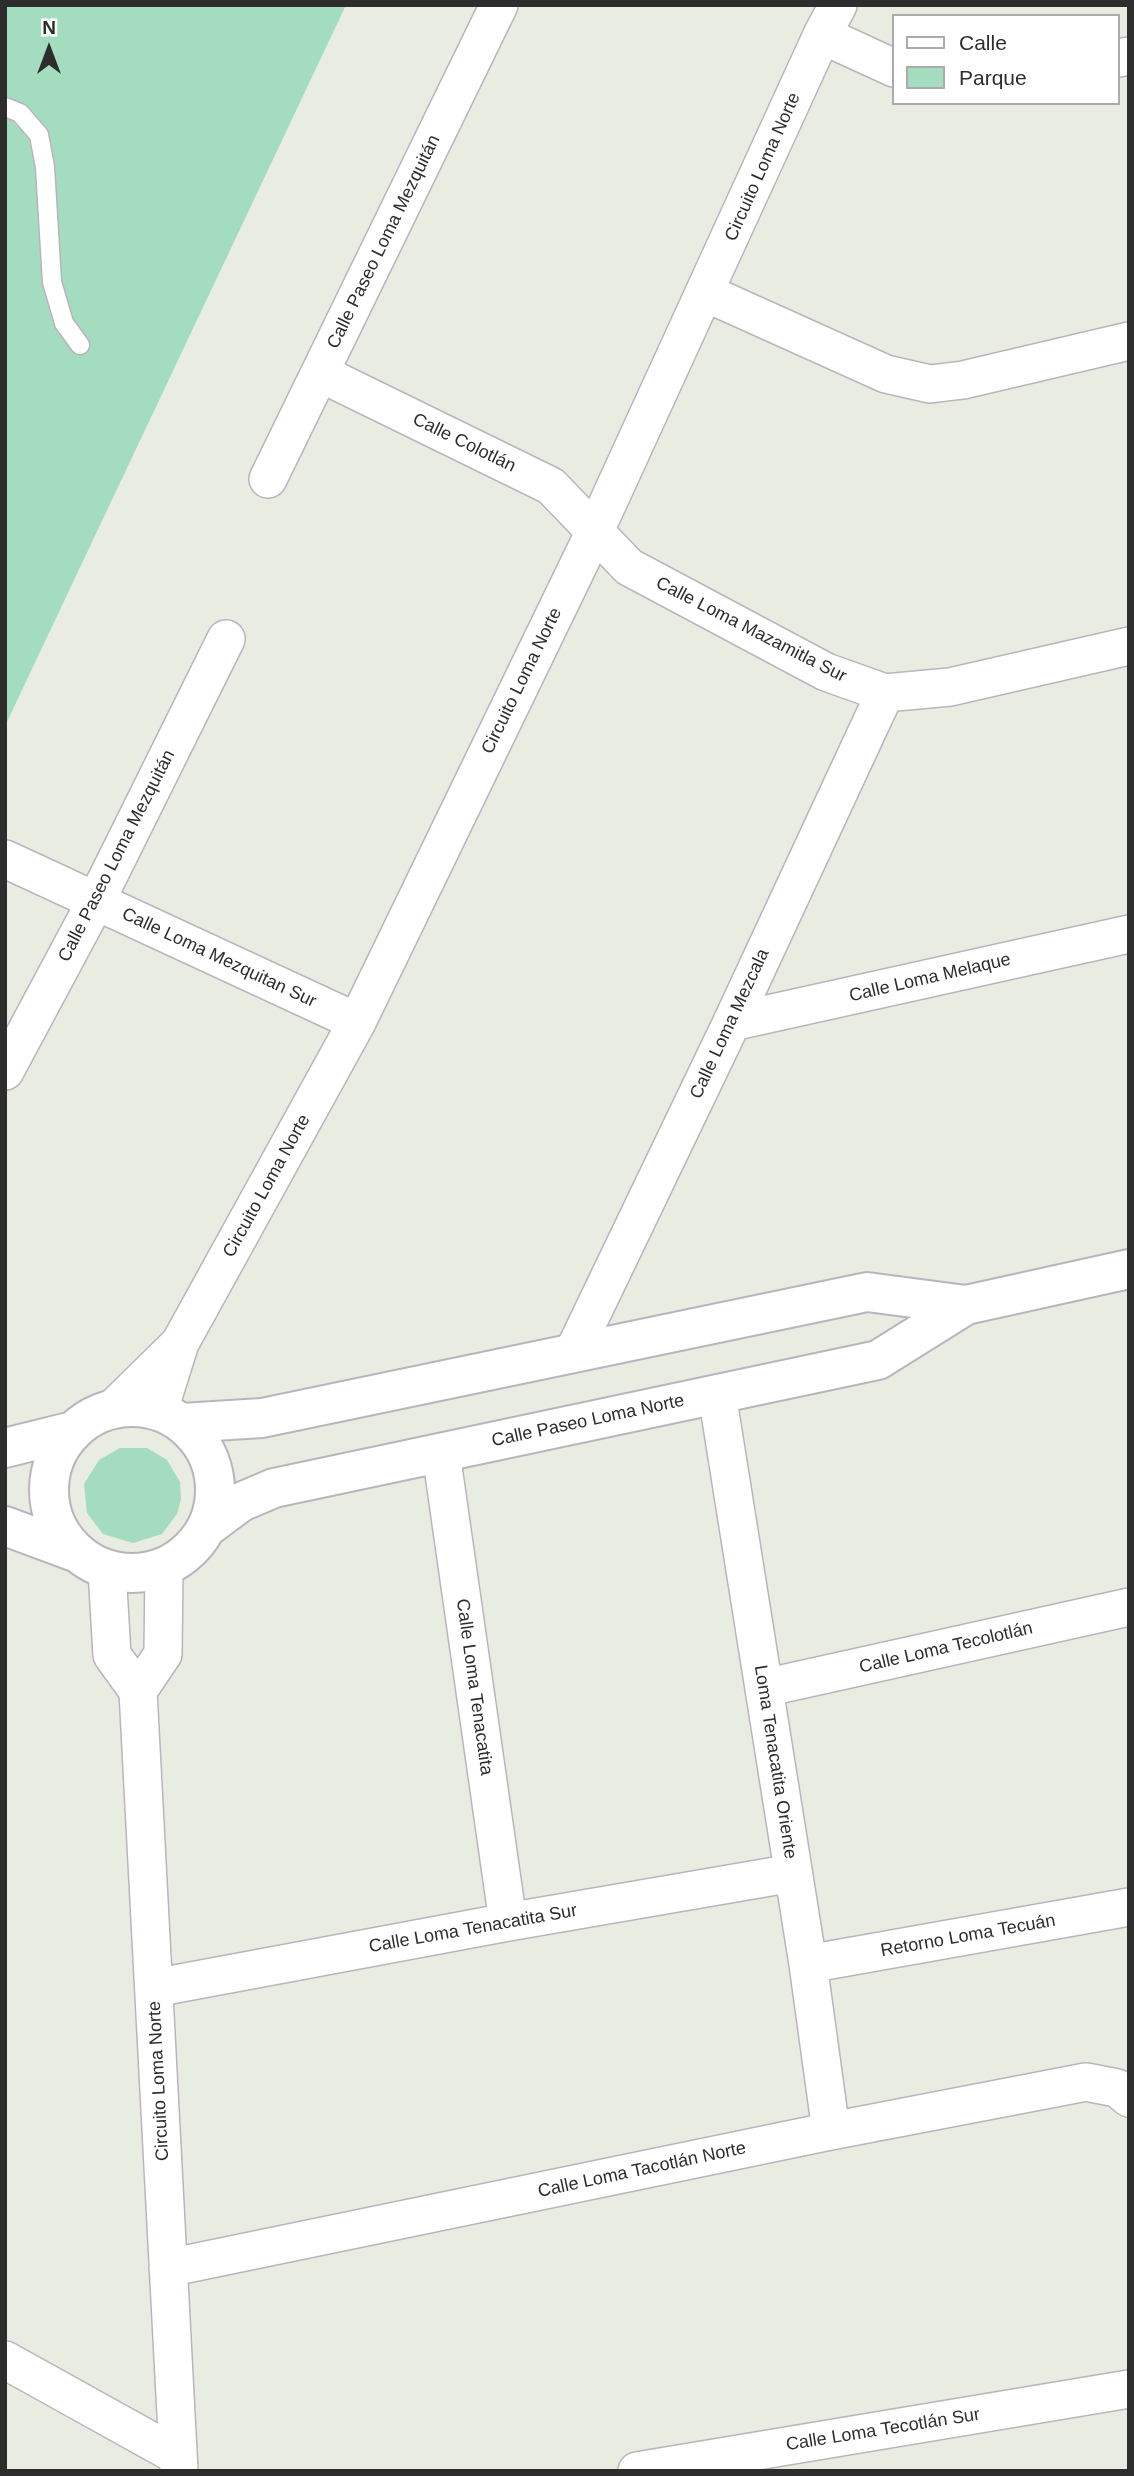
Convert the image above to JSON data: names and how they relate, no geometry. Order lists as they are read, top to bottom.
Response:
{
  "streets": {
    "street": [
      "Circuito Loma Norte",
      "Calle Paseo Loma Mezquitán",
      "Calle Colotlán",
      "Calle Loma Mazamitla Sur",
      "Calle Loma Mezquitan Sur",
      "Calle Loma Melaque",
      "Calle Loma Mezcala",
      "Calle Paseo Loma Norte",
      "Calle Loma Tecolotlán",
      "Calle Loma Tenacatita",
      "Loma Tenacatita Oriente",
      "Calle Loma Tenacatita Sur",
      "Retorno Loma Tecuán",
      "Calle Loma Tacotlán Norte",
      "Calle Loma Tecotlán Sur"
    ]
  },
  "crossings": [
    ["Circuito Loma Norte", "Calle Colotlán"],
    ["Circuito Loma Norte", "Calle Loma Mazamitla Sur"],
    ["Circuito Loma Norte", "Calle Loma Mezquitan Sur"],
    ["Circuito Loma Norte", "Calle Paseo Loma Norte"],
    ["Circuito Loma Norte", "Calle Loma Tenacatita Sur"],
    ["Circuito Loma Norte", "Calle Loma Tacotlán Norte"],
    ["Calle Paseo Loma Mezquitán", "Calle Colotlán"],
    ["Calle Paseo Loma Mezquitán", "Calle Loma Mezquitan Sur"],
    ["Calle Colotlán", "Calle Loma Mazamitla Sur"],
    ["Calle Loma Mazamitla Sur", "Calle Loma Mezcala"],
    ["Calle Loma Melaque", "Calle Loma Mezcala"],
    ["Calle Loma Mezcala", "Calle Paseo Loma Norte"],
    ["Calle Paseo Loma Norte", "Calle Loma Tenacatita"],
    ["Calle Paseo Loma Norte", "Loma Tenacatita Oriente"],
    ["Calle Loma Tecolotlán", "Loma Tenacatita Oriente"],
    ["Calle Loma Tenacatita", "Calle Loma Tenacatita Sur"],
    ["Loma Tenacatita Oriente", "Calle Loma Tenacatita Sur"],
    ["Loma Tenacatita Oriente", "Retorno Loma Tecuán"],
    ["Loma Tenacatita Oriente", "Calle Loma Tacotlán Norte"]
  ],
  "legend": ["Calle", "Parque"],
  "north": "top"
}
